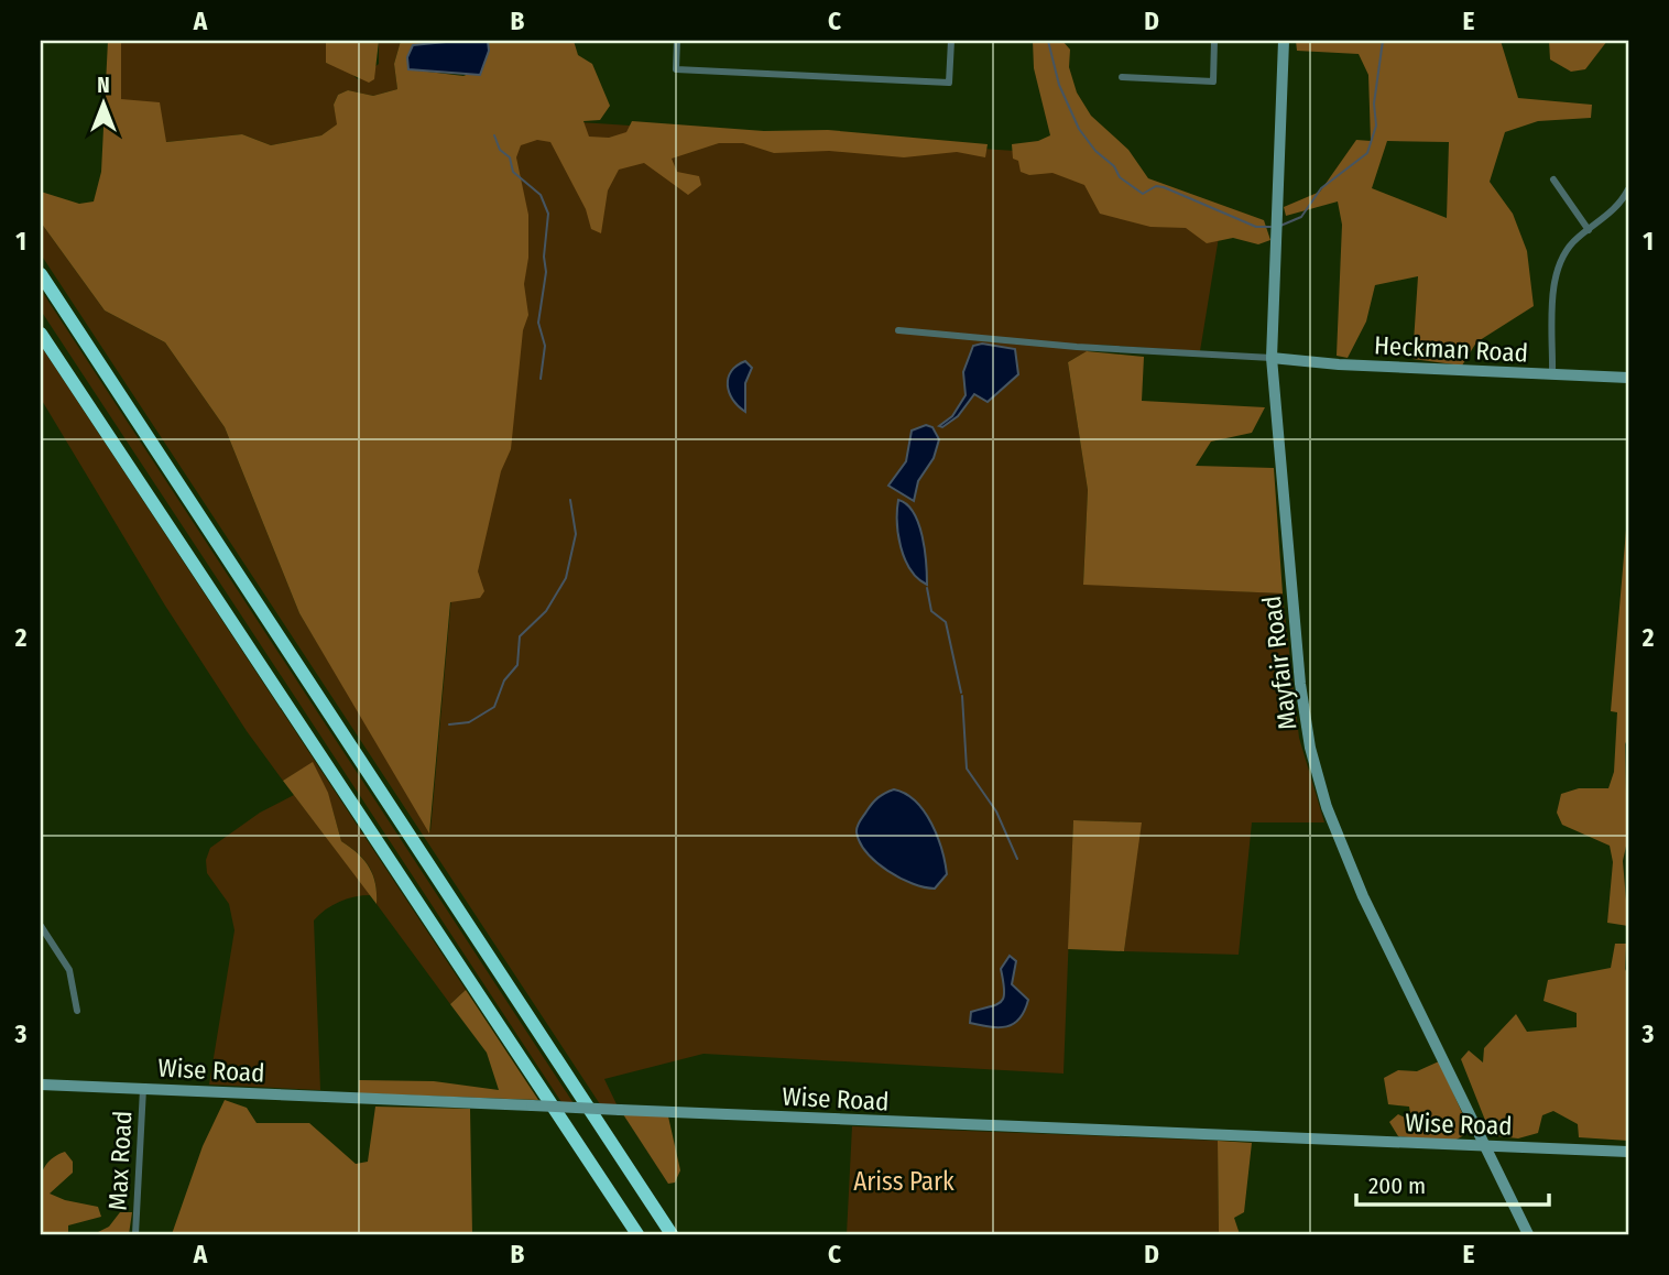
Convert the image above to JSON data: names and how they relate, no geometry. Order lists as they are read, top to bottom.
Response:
{
  "streets": {
    "street": [
      "Heckman Road",
      "Mayfair Road",
      "Wise Road",
      "Max Road"
    ]
  },
  "crossings": [
    ["Heckman Road", "Mayfair Road"],
    ["Mayfair Road", "Wise Road"],
    ["Wise Road", "Max Road"]
  ],
  "parks": ["Ariss Park"],
  "scale_bar": "200 m",
  "north": "top",
  "grid": {
    "columns": [
      "A",
      "B",
      "C",
      "D",
      "E"
    ],
    "rows": ["1", "2", "3"]
  }
}
